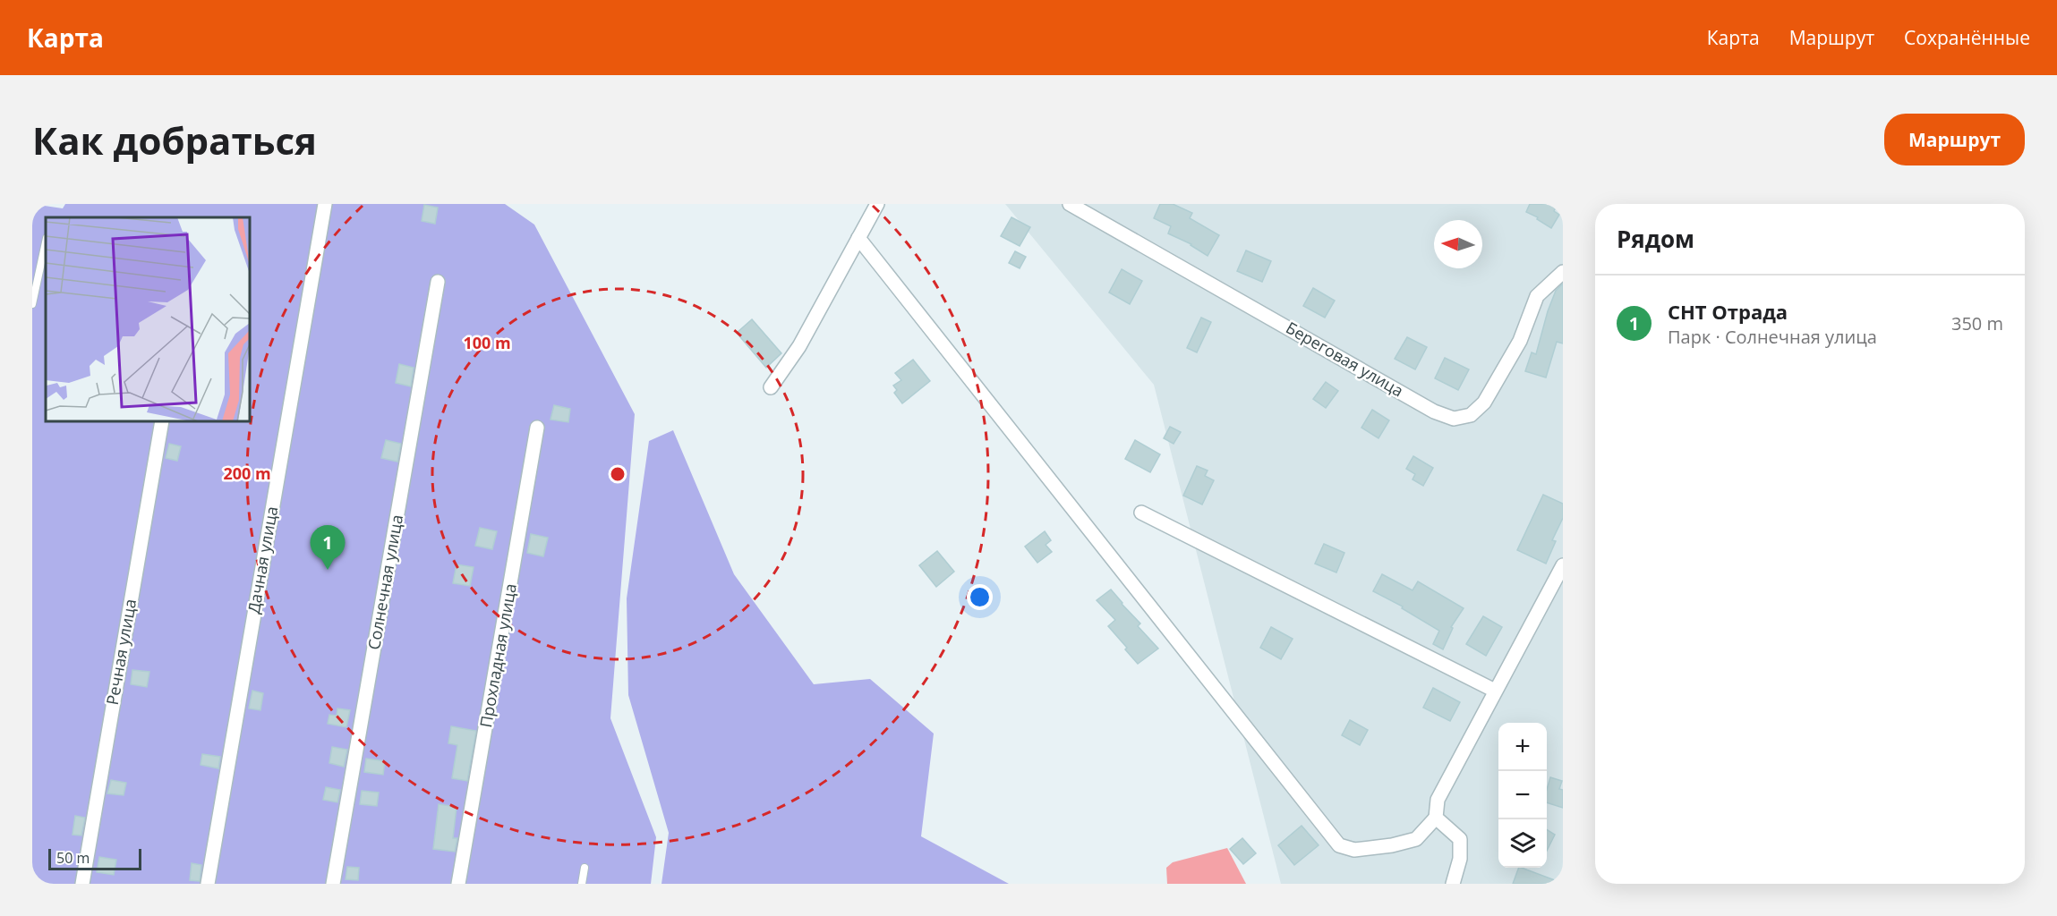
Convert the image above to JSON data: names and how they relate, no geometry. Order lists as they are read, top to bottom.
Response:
{
  "streets": {
    "street": [
      "Береговая улица",
      "Дачная улица",
      "Солнечная улица",
      "Речная улица",
      "Прохладная улица"
    ]
  },
  "scale_bar": "50 m",
  "north": "left",
  "page": {
    "header": "Карта",
    "nav": ["Карта", "Маршрут", "Сохранённые"],
    "buttons": "Маршрут",
    "title": "Как добраться",
    "heading": "Рядом",
    "list": [
      {
        "mark": "1",
        "name": "СНТ Отрада",
        "note": "Парк · Солнечная улица",
        "value": "350 m"
      }
    ],
    "pins": "1",
    "map_buttons": ["+", "−"],
    "scale": "50 m"
  },
  "rings": ["100 m", "200 m"]
}
